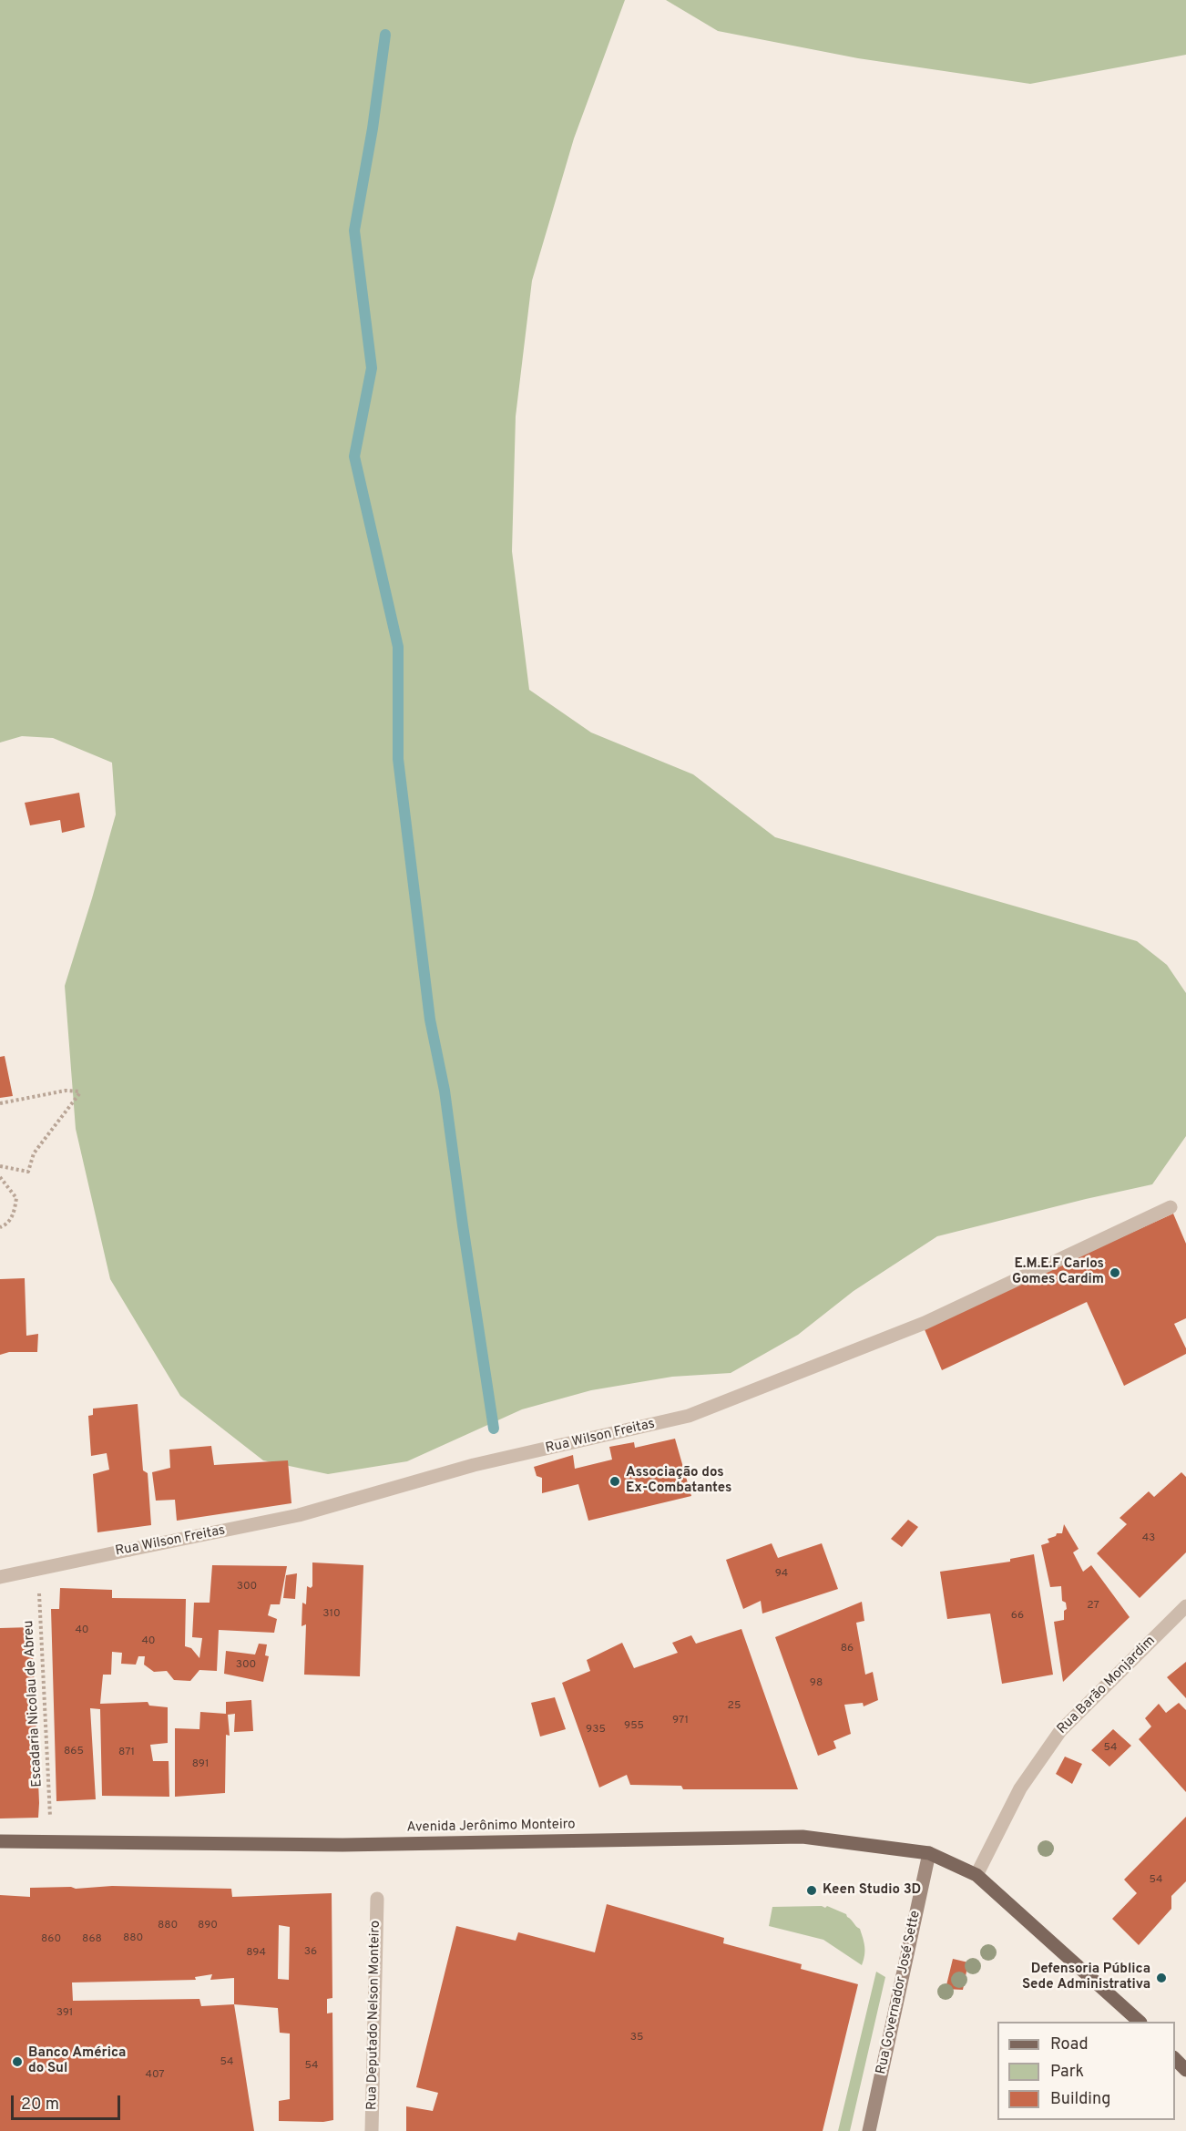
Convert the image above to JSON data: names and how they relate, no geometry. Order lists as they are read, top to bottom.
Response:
{
  "streets": {
    "main road": ["Avenida Jerônimo Monteiro", "Rua Governador José Sette"],
    "street": ["Rua Wilson Freitas", "Rua Barão Monjardim", "Rua Deputado Nelson Monteiro"],
    "path": ["Escadaria Nicolau de Abreu"]
  },
  "crossings": [
    ["Rua Barão Monjardim", "Avenida Jerônimo Monteiro"],
    ["Avenida Jerônimo Monteiro", "Rua Governador José Sette"]
  ],
  "places": [
    "E.M.E.F Carlos Gomes Cardim",
    "Associação dos Ex-Combatantes",
    "Keen Studio 3D",
    "Defensoria Pública Sede Administrativa",
    "Banco América do Sul"
  ],
  "house_numbers": [
    "43",
    "94",
    "300",
    "27",
    "310",
    "66",
    "40",
    "40",
    "86",
    "300",
    "98",
    "25",
    "971",
    "955",
    "935",
    "54",
    "865",
    "871",
    "891",
    "54",
    "880",
    "890",
    "880",
    "860",
    "868",
    "36",
    "894",
    "391",
    "35",
    "54",
    "54",
    "407"
  ],
  "legend": ["Road", "Park", "Building"],
  "scale_bar": "20 m"
}
